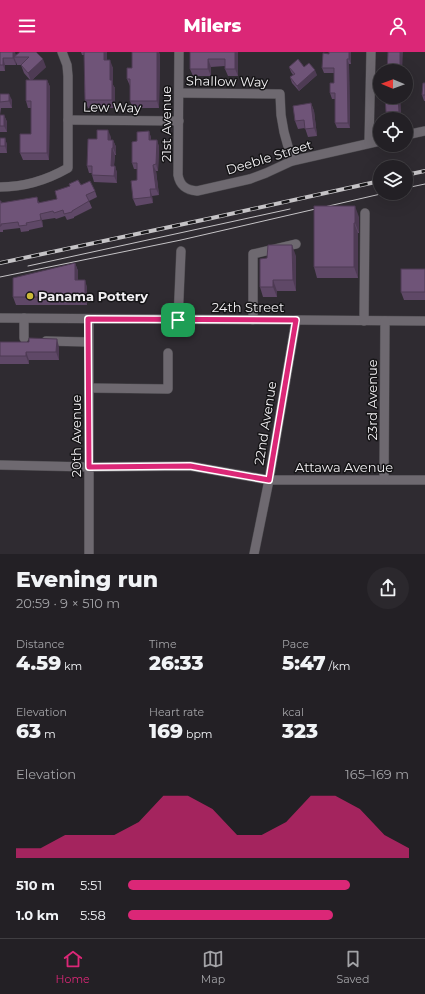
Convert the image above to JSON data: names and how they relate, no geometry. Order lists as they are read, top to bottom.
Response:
{
  "streets": {
    "street": [
      "Shallow Way",
      "Lew Way",
      "21st Avenue",
      "Deeble Street",
      "24th Street",
      "23rd Avenue",
      "22nd Avenue",
      "20th Avenue",
      "Attawa Avenue"
    ]
  },
  "crossings": [
    ["Shallow Way", "21st Avenue"],
    ["Shallow Way", "Deeble Street"],
    ["Lew Way", "21st Avenue"],
    ["21st Avenue", "Deeble Street"],
    ["24th Street", "23rd Avenue"],
    ["24th Street", "22nd Avenue"],
    ["24th Street", "20th Avenue"],
    ["23rd Avenue", "Attawa Avenue"],
    ["22nd Avenue", "Attawa Avenue"],
    ["20th Avenue", "Attawa Avenue"]
  ],
  "places": ["Panama Pottery"],
  "north": "left",
  "page": {
    "header": "Milers",
    "heading": ["Evening run", "20:59 · 9 × 510 m"],
    "stats": [
      ["Distance", "4.59 km"],
      ["Time", "26:33"],
      ["Pace", "5:47 /km"],
      ["Elevation", "63 m"],
      ["Heart rate", "169 bpm"],
      ["kcal", "323"]
    ],
    "chart": ["Elevation", "165–169 m"],
    "list": [
      {
        "name": "510 m",
        "note": "5:51"
      },
      {
        "name": "1.0 km",
        "note": "5:58"
      }
    ],
    "tabs": ["Home", "Map", "Saved"]
  }
}
